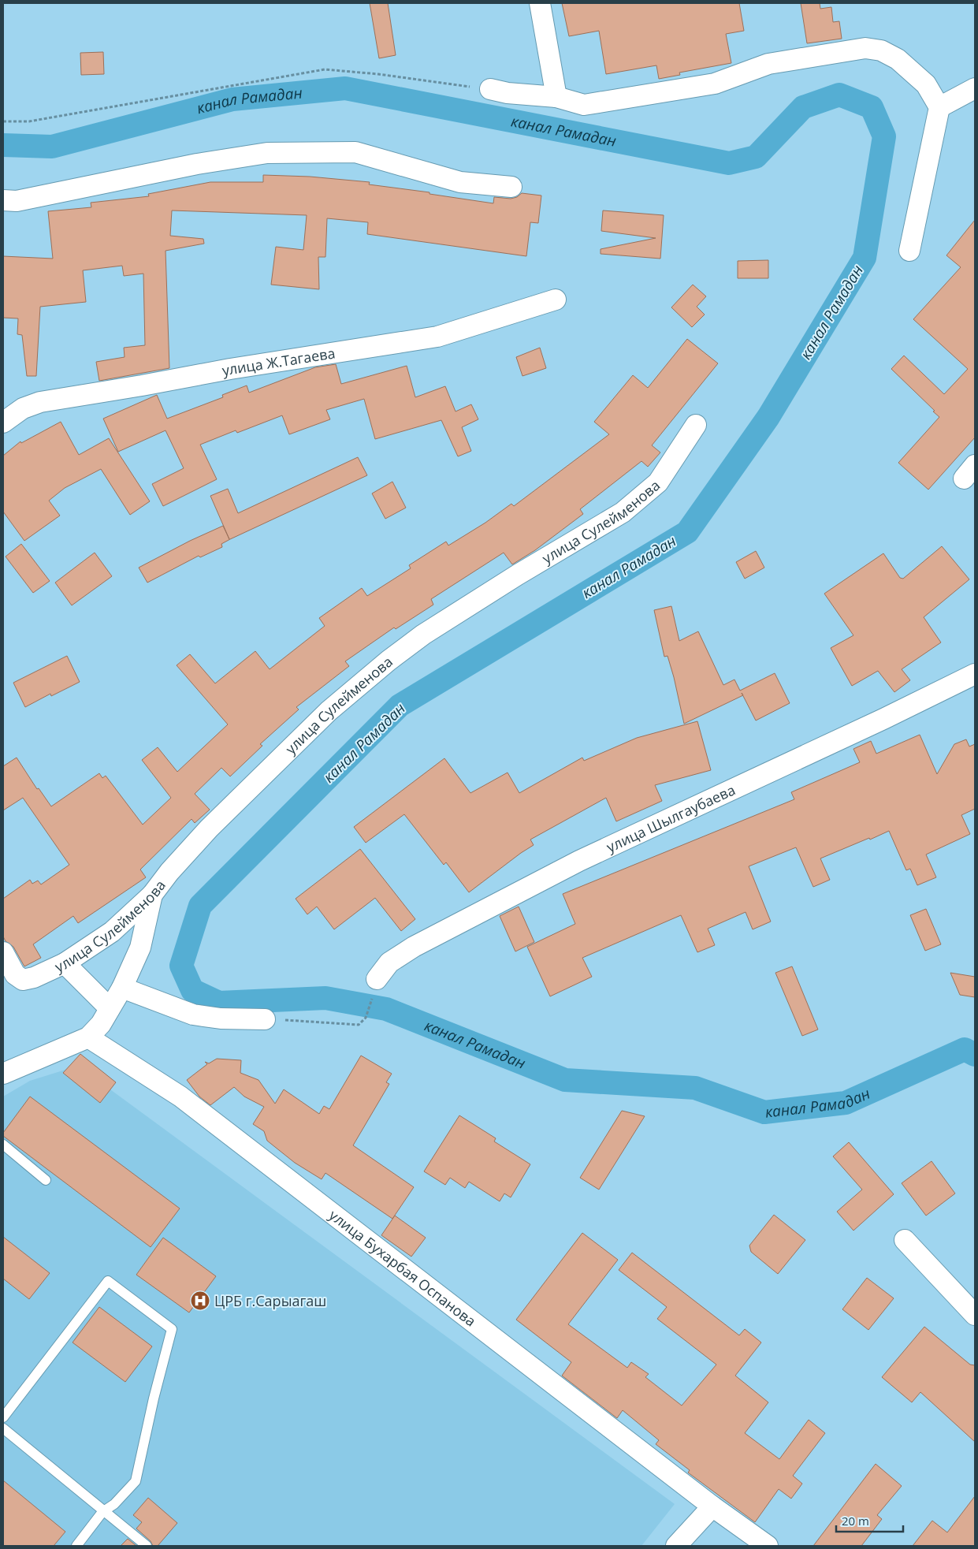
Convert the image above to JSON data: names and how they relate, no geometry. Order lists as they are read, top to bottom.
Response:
{
  "streets": {
    "street": [
      "улица Ж.Тагаева",
      "улица Сулейменова",
      "улица Шылгаубаева",
      "улица Бухарбая Оспанова"
    ]
  },
  "water": ["канал Рамадан"],
  "places": {
    "hospital": ["ЦРБ г.Сарыагаш"]
  },
  "scale_bar": "20 m"
}
